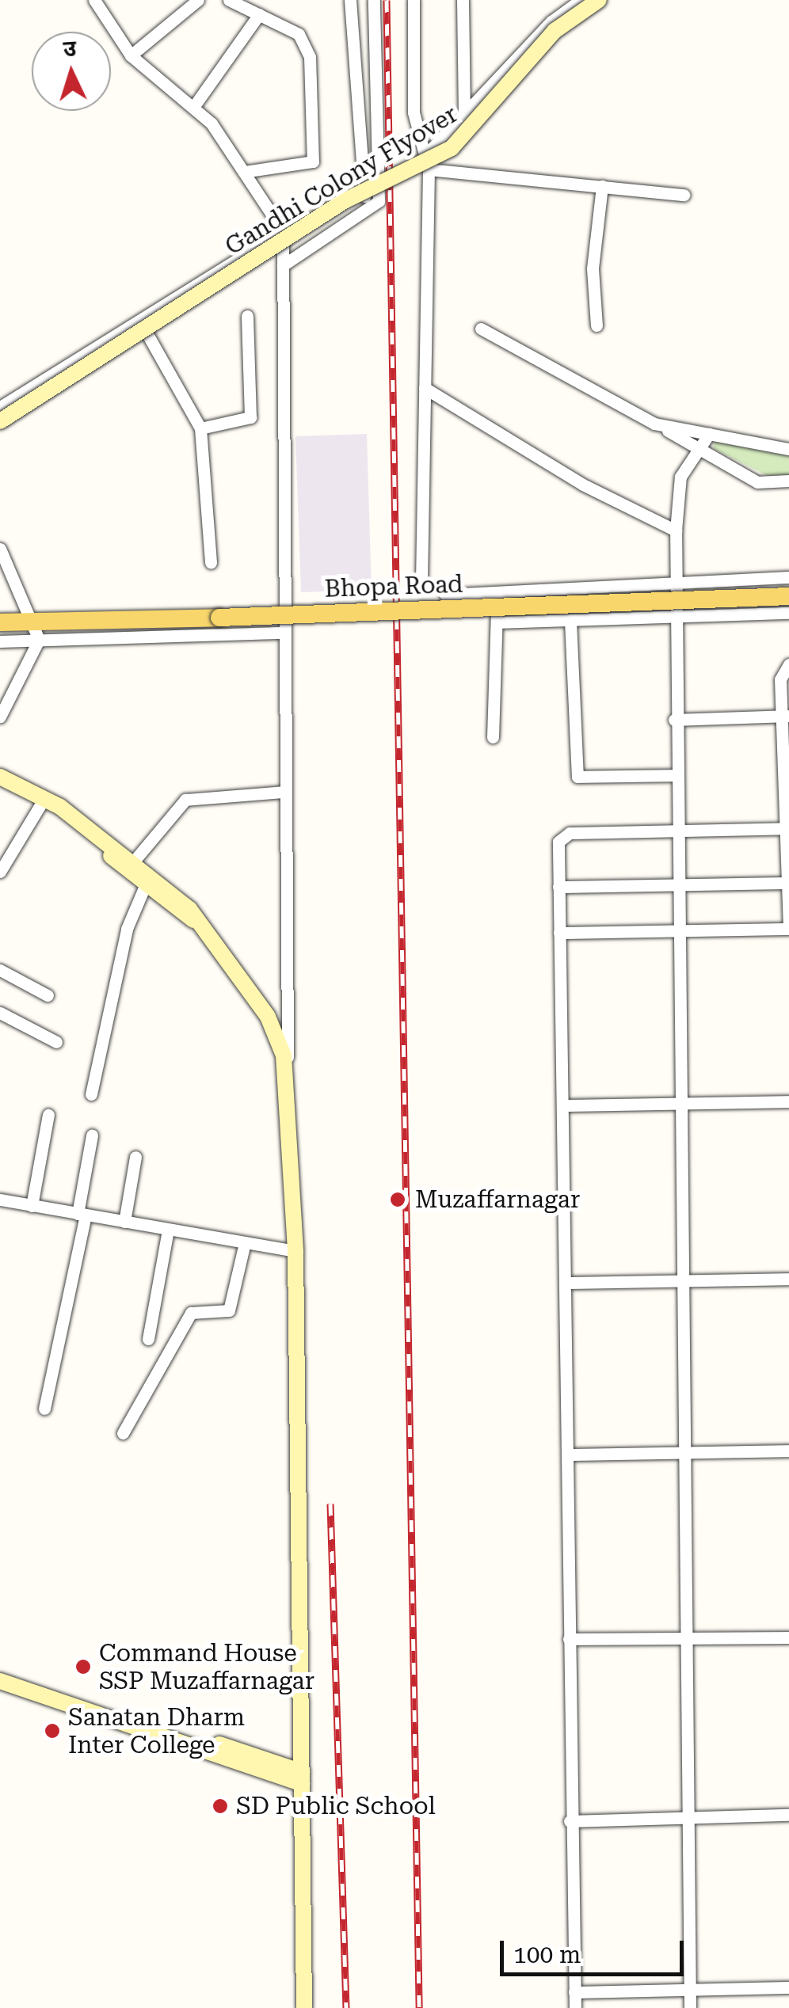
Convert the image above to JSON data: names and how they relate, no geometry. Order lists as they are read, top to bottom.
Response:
{
  "streets": {
    "main road": ["Gandhi Colony Flyover", "Bhopa Road"]
  },
  "places": [
    "Muzaffarnagar",
    "Command House SSP Muzaffarnagar",
    "Sanatan Dharm Inter College",
    "SD Public School"
  ],
  "scale_bar": "100 m",
  "north": "top"
}
